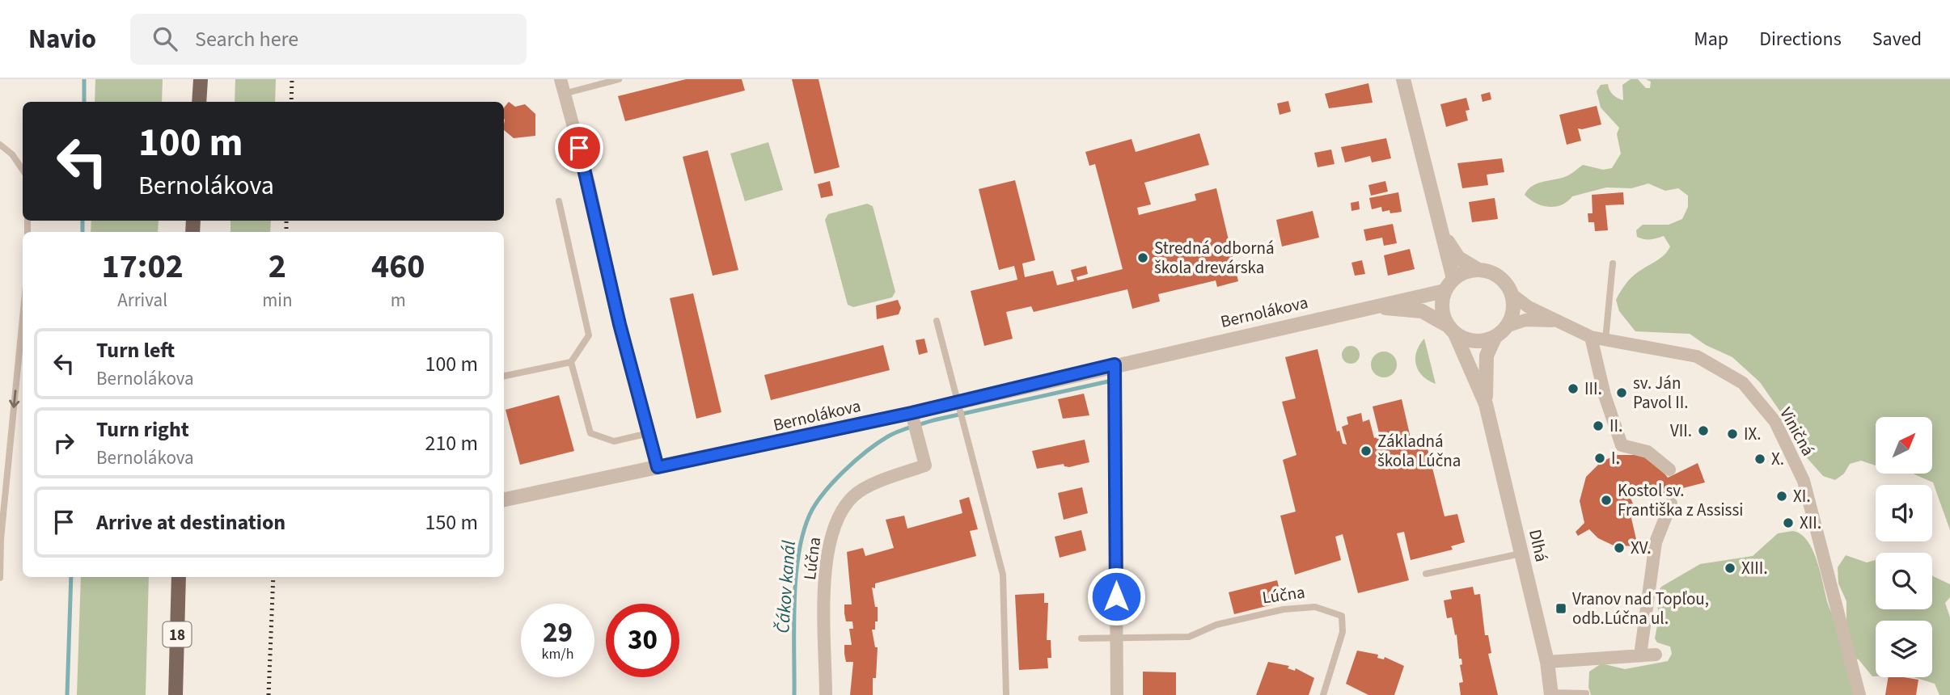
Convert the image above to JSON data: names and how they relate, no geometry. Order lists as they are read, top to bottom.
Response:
{
  "streets": {
    "main road": ["18"],
    "street": [
      "Bernolákova",
      "Viničná",
      "Dlhá",
      "Lúčna"
    ]
  },
  "crossings": [
    ["Bernolákova", "Viničná"],
    ["Bernolákova", "Lúčna"]
  ],
  "water": ["Čákov kanál"],
  "places": {
    "other": [
      "Stredná odborná škola drevárska",
      "III.",
      "sv. Ján Pavol II.",
      "II.",
      "VII.",
      "IX.",
      "Základná škola Lúčna",
      "I.",
      "X.",
      "XI.",
      "Kostol sv. Františka z Assissi",
      "XII.",
      "XV.",
      "XIII."
    ],
    "transit": ["Vranov nad Topľou, odb.Lúčna ul."]
  },
  "north": "top right",
  "page": {
    "header": "Navio",
    "search": "Search here",
    "nav": ["Map", "Directions", "Saved"],
    "turn": ["100 m", "Bernolákova"],
    "eta": [
      "17:02",
      "Arrival",
      "2",
      "min",
      "460",
      "m"
    ],
    "list": [
      {
        "name": "Turn left",
        "note": "Bernolákova",
        "value": "100 m"
      },
      {
        "name": "Turn right",
        "note": "Bernolákova",
        "value": "210 m"
      },
      {
        "name": "Arrive at destination",
        "value": "150 m"
      }
    ],
    "speed": "29 km/h",
    "limit": "30"
  }
}
